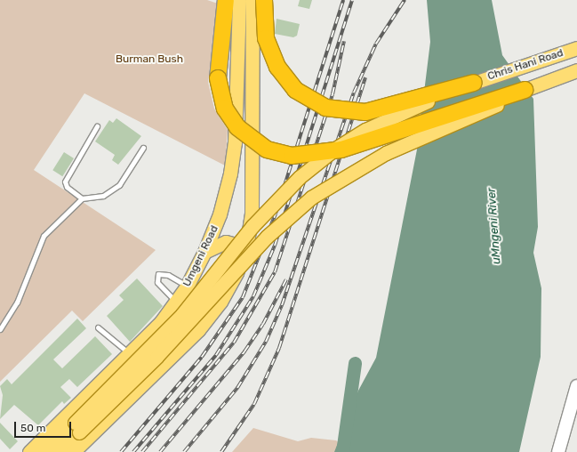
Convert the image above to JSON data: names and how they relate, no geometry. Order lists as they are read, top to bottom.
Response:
{
  "streets": {
    "main road": ["Chris Hani Road", "Umgeni Road"]
  },
  "water": ["uMngeni River"],
  "parks": ["Burman Bush"],
  "scale_bar": "50 m"
}
